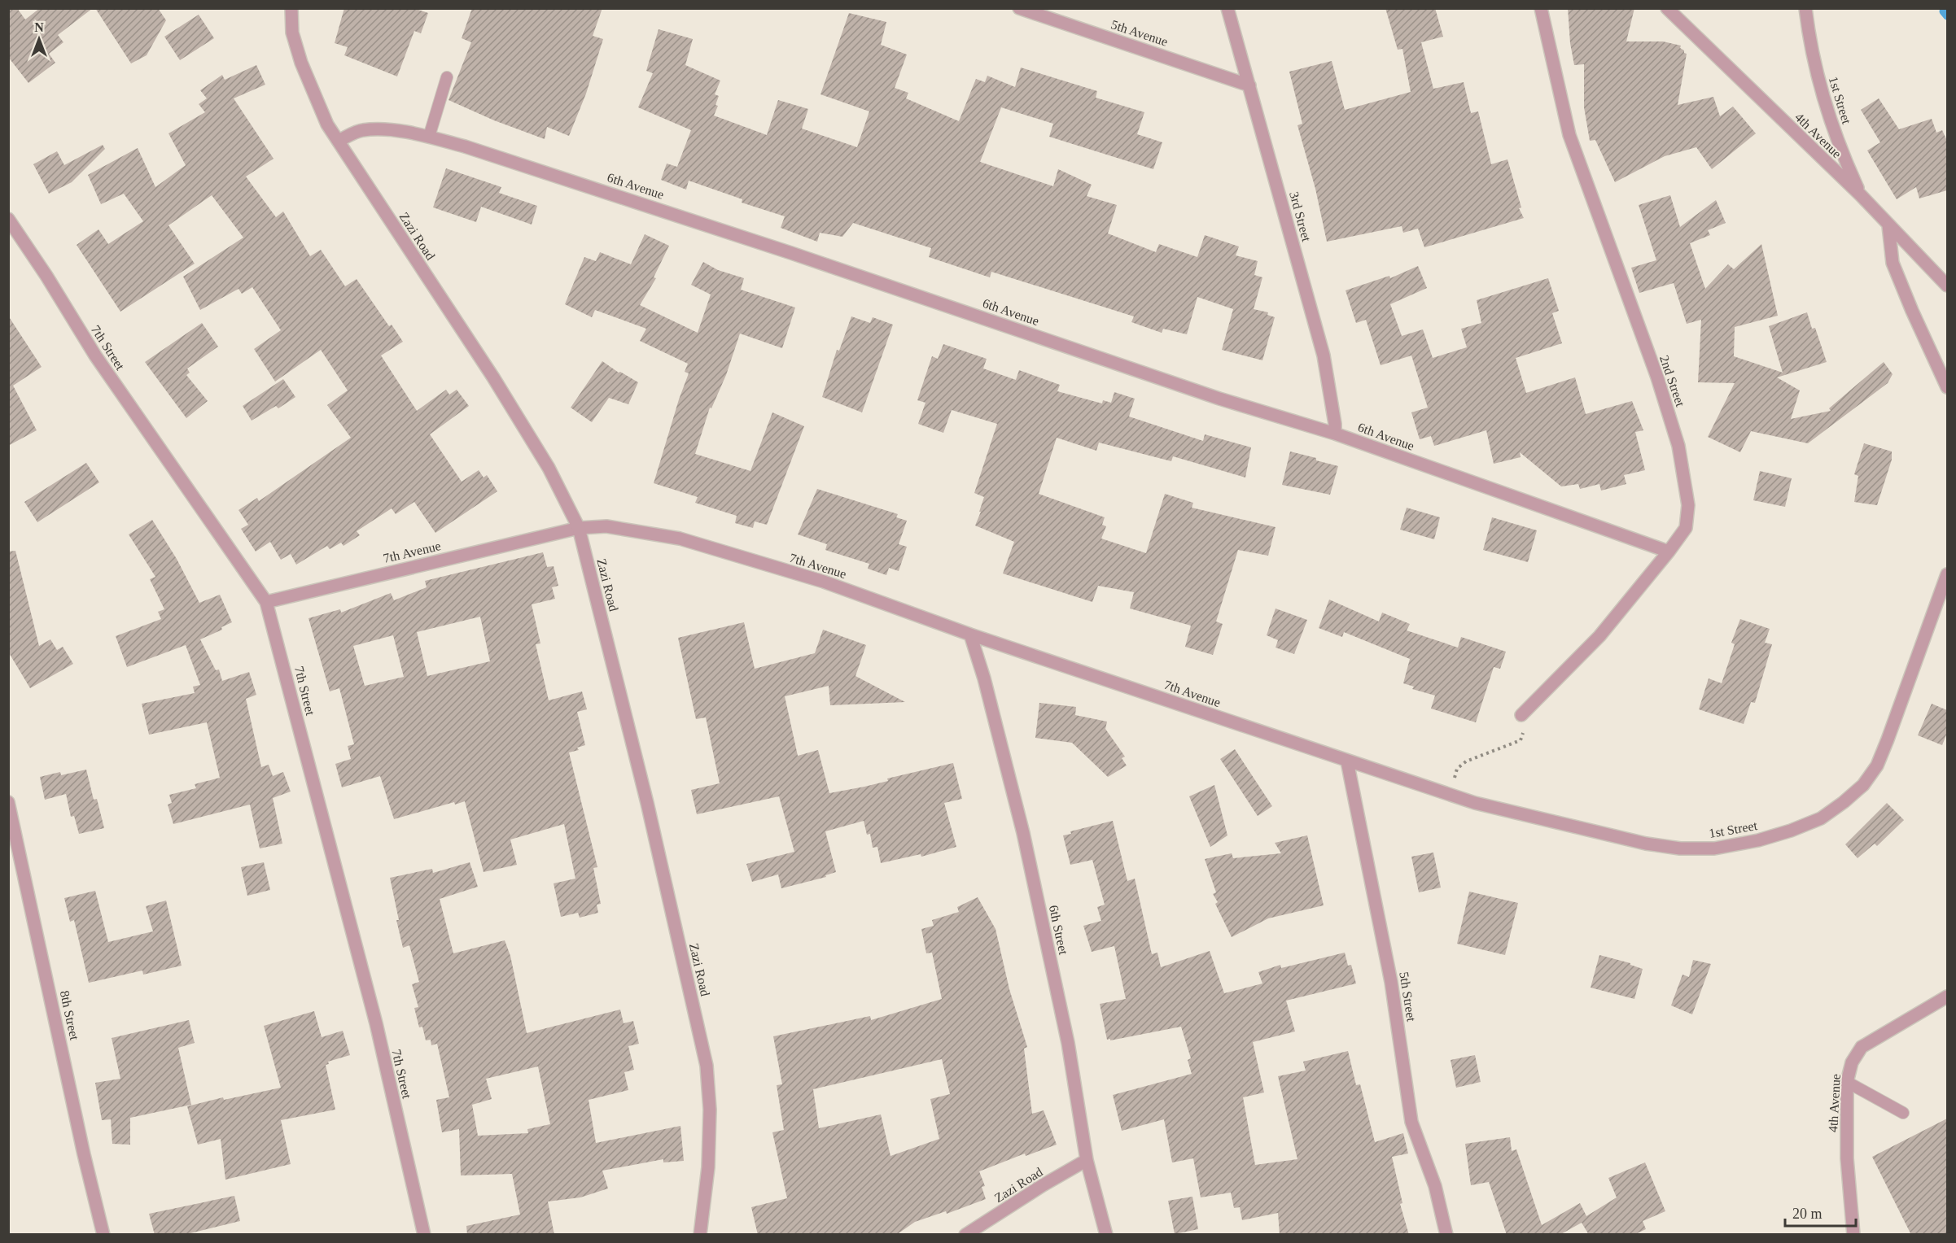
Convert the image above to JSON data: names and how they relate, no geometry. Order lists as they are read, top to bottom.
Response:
{
  "streets": {
    "street": [
      "5th Avenue",
      "1st Street",
      "4th Avenue",
      "6th Avenue",
      "3rd Street",
      "Zazi Road",
      "7th Street",
      "2nd Street",
      "7th Avenue",
      "6th Street",
      "5th Street",
      "8th Street"
    ]
  },
  "crossings": [
    ["5th Avenue", "3rd Street"],
    ["1st Street", "4th Avenue"],
    ["1st Street", "7th Avenue"],
    ["1st Street", "5th Street"],
    ["6th Avenue", "3rd Street"],
    ["6th Avenue", "Zazi Road"],
    ["6th Avenue", "2nd Street"],
    ["Zazi Road", "7th Avenue"],
    ["Zazi Road", "6th Street"],
    ["7th Street", "7th Avenue"],
    ["7th Avenue", "6th Street"],
    ["7th Avenue", "5th Street"]
  ],
  "scale_bar": "20 m",
  "north": "top"
}
